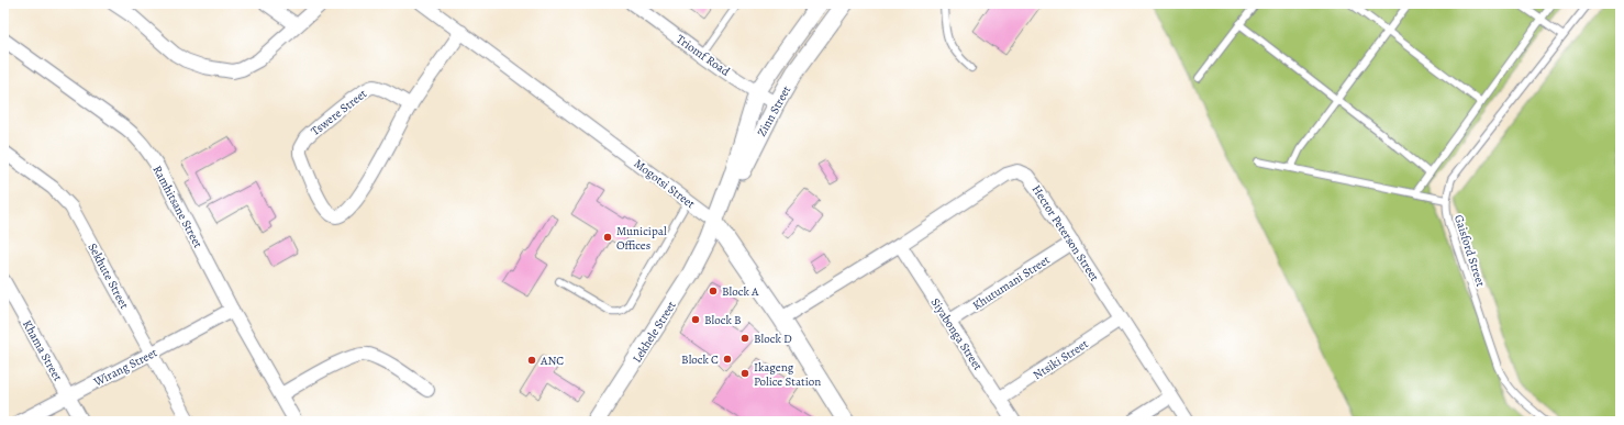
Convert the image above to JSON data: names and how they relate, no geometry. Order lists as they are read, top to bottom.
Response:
{
  "streets": {
    "street": [
      "Triomf Road",
      "Zinn Street",
      "Tswere Street",
      "Mogotsi Street",
      "Ramhitsane Street",
      "Hector Peterson Street",
      "Sekhute Street",
      "Khutumani Street",
      "Lekhele Street",
      "Siyabonga Street",
      "Khama Street",
      "Ntsiki Street",
      "Wirang Street"
    ],
    "lane": ["Gaisford Street"]
  },
  "crossings": [
    ["Triomf Road", "Zinn Street"],
    ["Zinn Street", "Mogotsi Street"],
    ["Zinn Street", "Lekhele Street"],
    ["Tswere Street", "Mogotsi Street"],
    ["Mogotsi Street", "Hector Peterson Street"],
    ["Mogotsi Street", "Lekhele Street"],
    ["Ramhitsane Street", "Wirang Street"],
    ["Hector Peterson Street", "Khutumani Street"],
    ["Hector Peterson Street", "Siyabonga Street"],
    ["Hector Peterson Street", "Ntsiki Street"],
    ["Sekhute Street", "Wirang Street"],
    ["Khutumani Street", "Siyabonga Street"],
    ["Siyabonga Street", "Ntsiki Street"],
    ["Khama Street", "Wirang Street"]
  ],
  "places": [
    "Municipal Offices",
    "Block A",
    "Block B",
    "Block D",
    "Block C",
    "ANC",
    "Ikageng Police Station"
  ]
}
